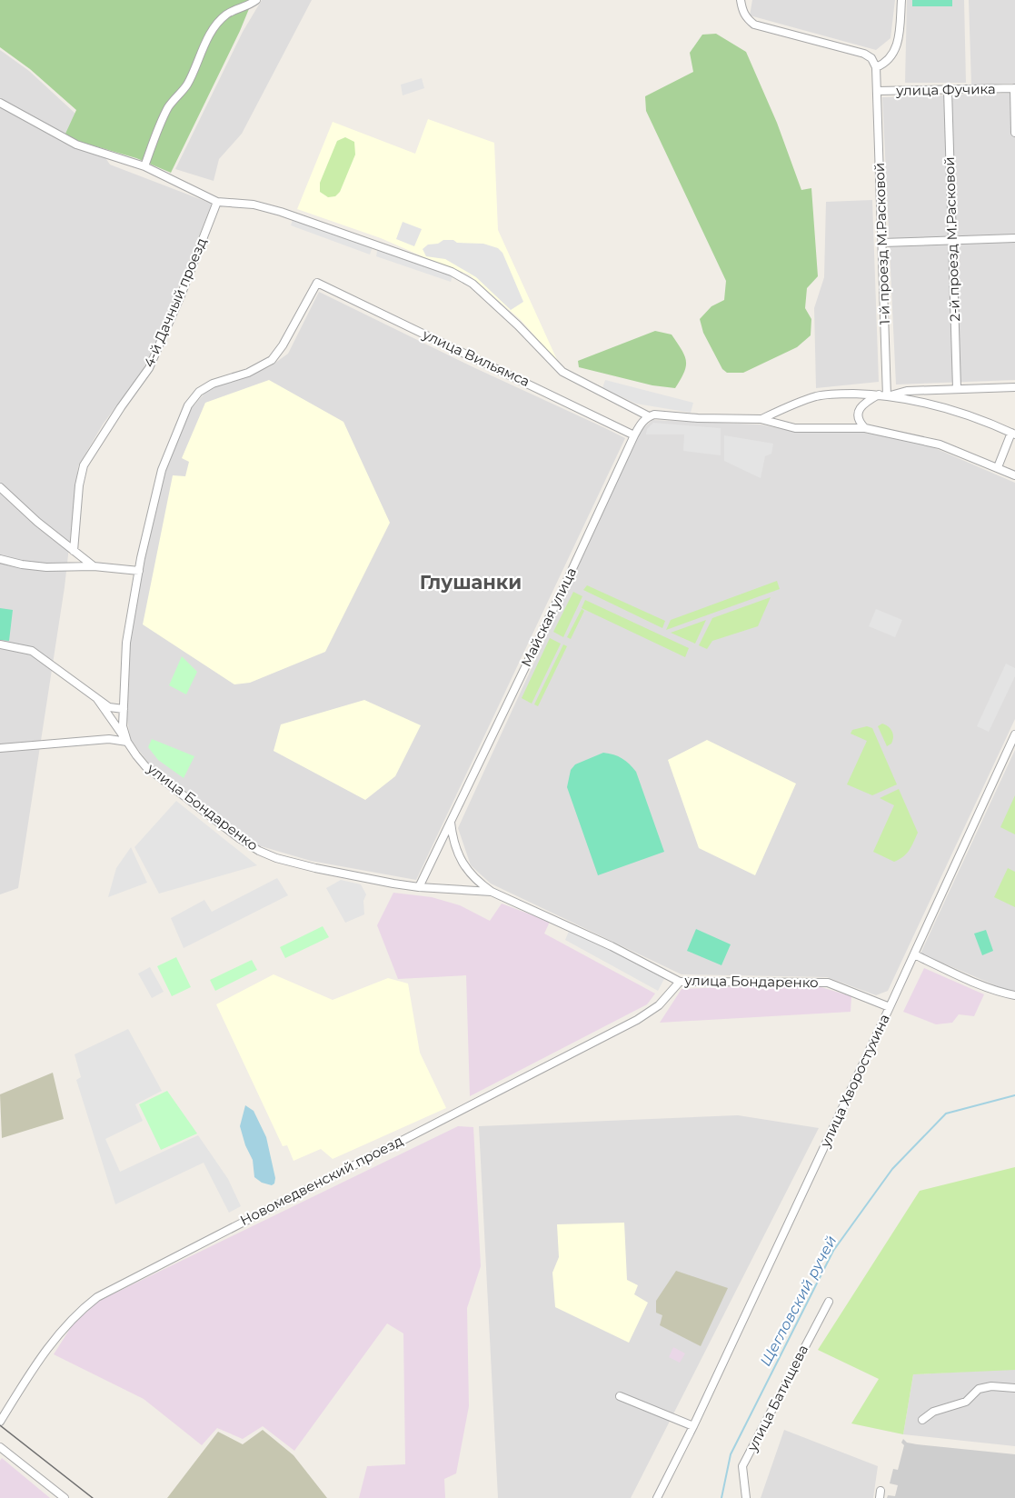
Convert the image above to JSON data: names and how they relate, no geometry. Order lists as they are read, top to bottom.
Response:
{
  "streets": {
    "street": [
      "улица Фучика",
      "2-й проезд М.Расковой",
      "1-й проезд М.Расковой",
      "4-й Дачный проезд",
      "улица Вильямса",
      "Майская улица",
      "улица Бондаренко",
      "улица Хворостухина",
      "Новомедвенский проезд",
      "улица Батищева"
    ]
  },
  "crossings": [
    ["улица Фучика", "2-й проезд М.Расковой"],
    ["улица Фучика", "1-й проезд М.Расковой"],
    ["улица Вильямса", "Майская улица"],
    ["улица Вильямса", "улица Бондаренко"],
    ["Майская улица", "улица Бондаренко"],
    ["улица Бондаренко", "улица Хворостухина"],
    ["улица Бондаренко", "Новомедвенский проезд"]
  ],
  "districts": ["Глушанки"],
  "water": ["Щегловский ручей"]
}
